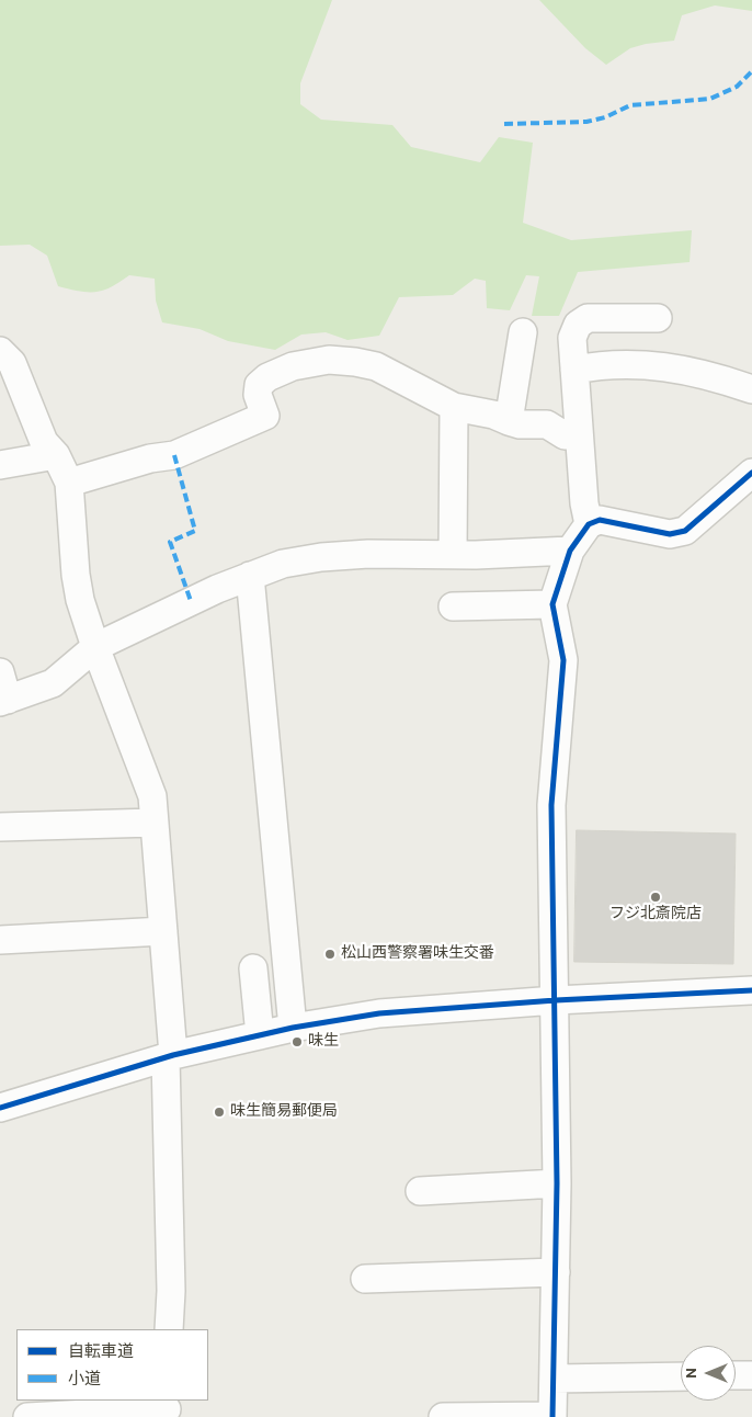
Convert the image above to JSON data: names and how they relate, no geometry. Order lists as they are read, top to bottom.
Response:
{
  "places": [
    "フジ北斎院店",
    "松山西警察署味生交番",
    "味生",
    "味生簡易郵便局"
  ],
  "legend": ["自転車道", "小道"],
  "north": "left"
}
